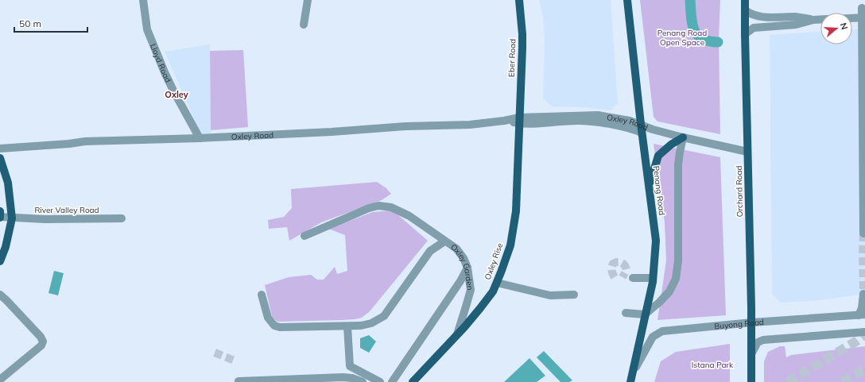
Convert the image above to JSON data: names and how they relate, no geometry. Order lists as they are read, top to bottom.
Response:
{
  "streets": {
    "main road": [
      "Eber Road",
      "Penang Road",
      "Orchard Road",
      "River Valley Road",
      "Oxley Rise"
    ],
    "street": [
      "Lloyd Road",
      "Oxley Road",
      "Oxley Garden",
      "Buyong Road"
    ]
  },
  "crossings": [
    ["Eber Road", "Oxley Road"],
    ["Eber Road", "Oxley Rise"],
    ["Lloyd Road", "Oxley Road"],
    ["Oxley Road", "Penang Road"],
    ["Oxley Road", "Orchard Road"],
    ["Oxley Road", "Oxley Rise"],
    ["Penang Road", "Buyong Road"],
    ["Orchard Road", "Buyong Road"],
    ["Oxley Rise", "Oxley Garden"]
  ],
  "districts": ["Oxley"],
  "parks": ["Penang Road Open Space", "Istana Park"],
  "scale_bar": "50 m",
  "north": "right"
}
